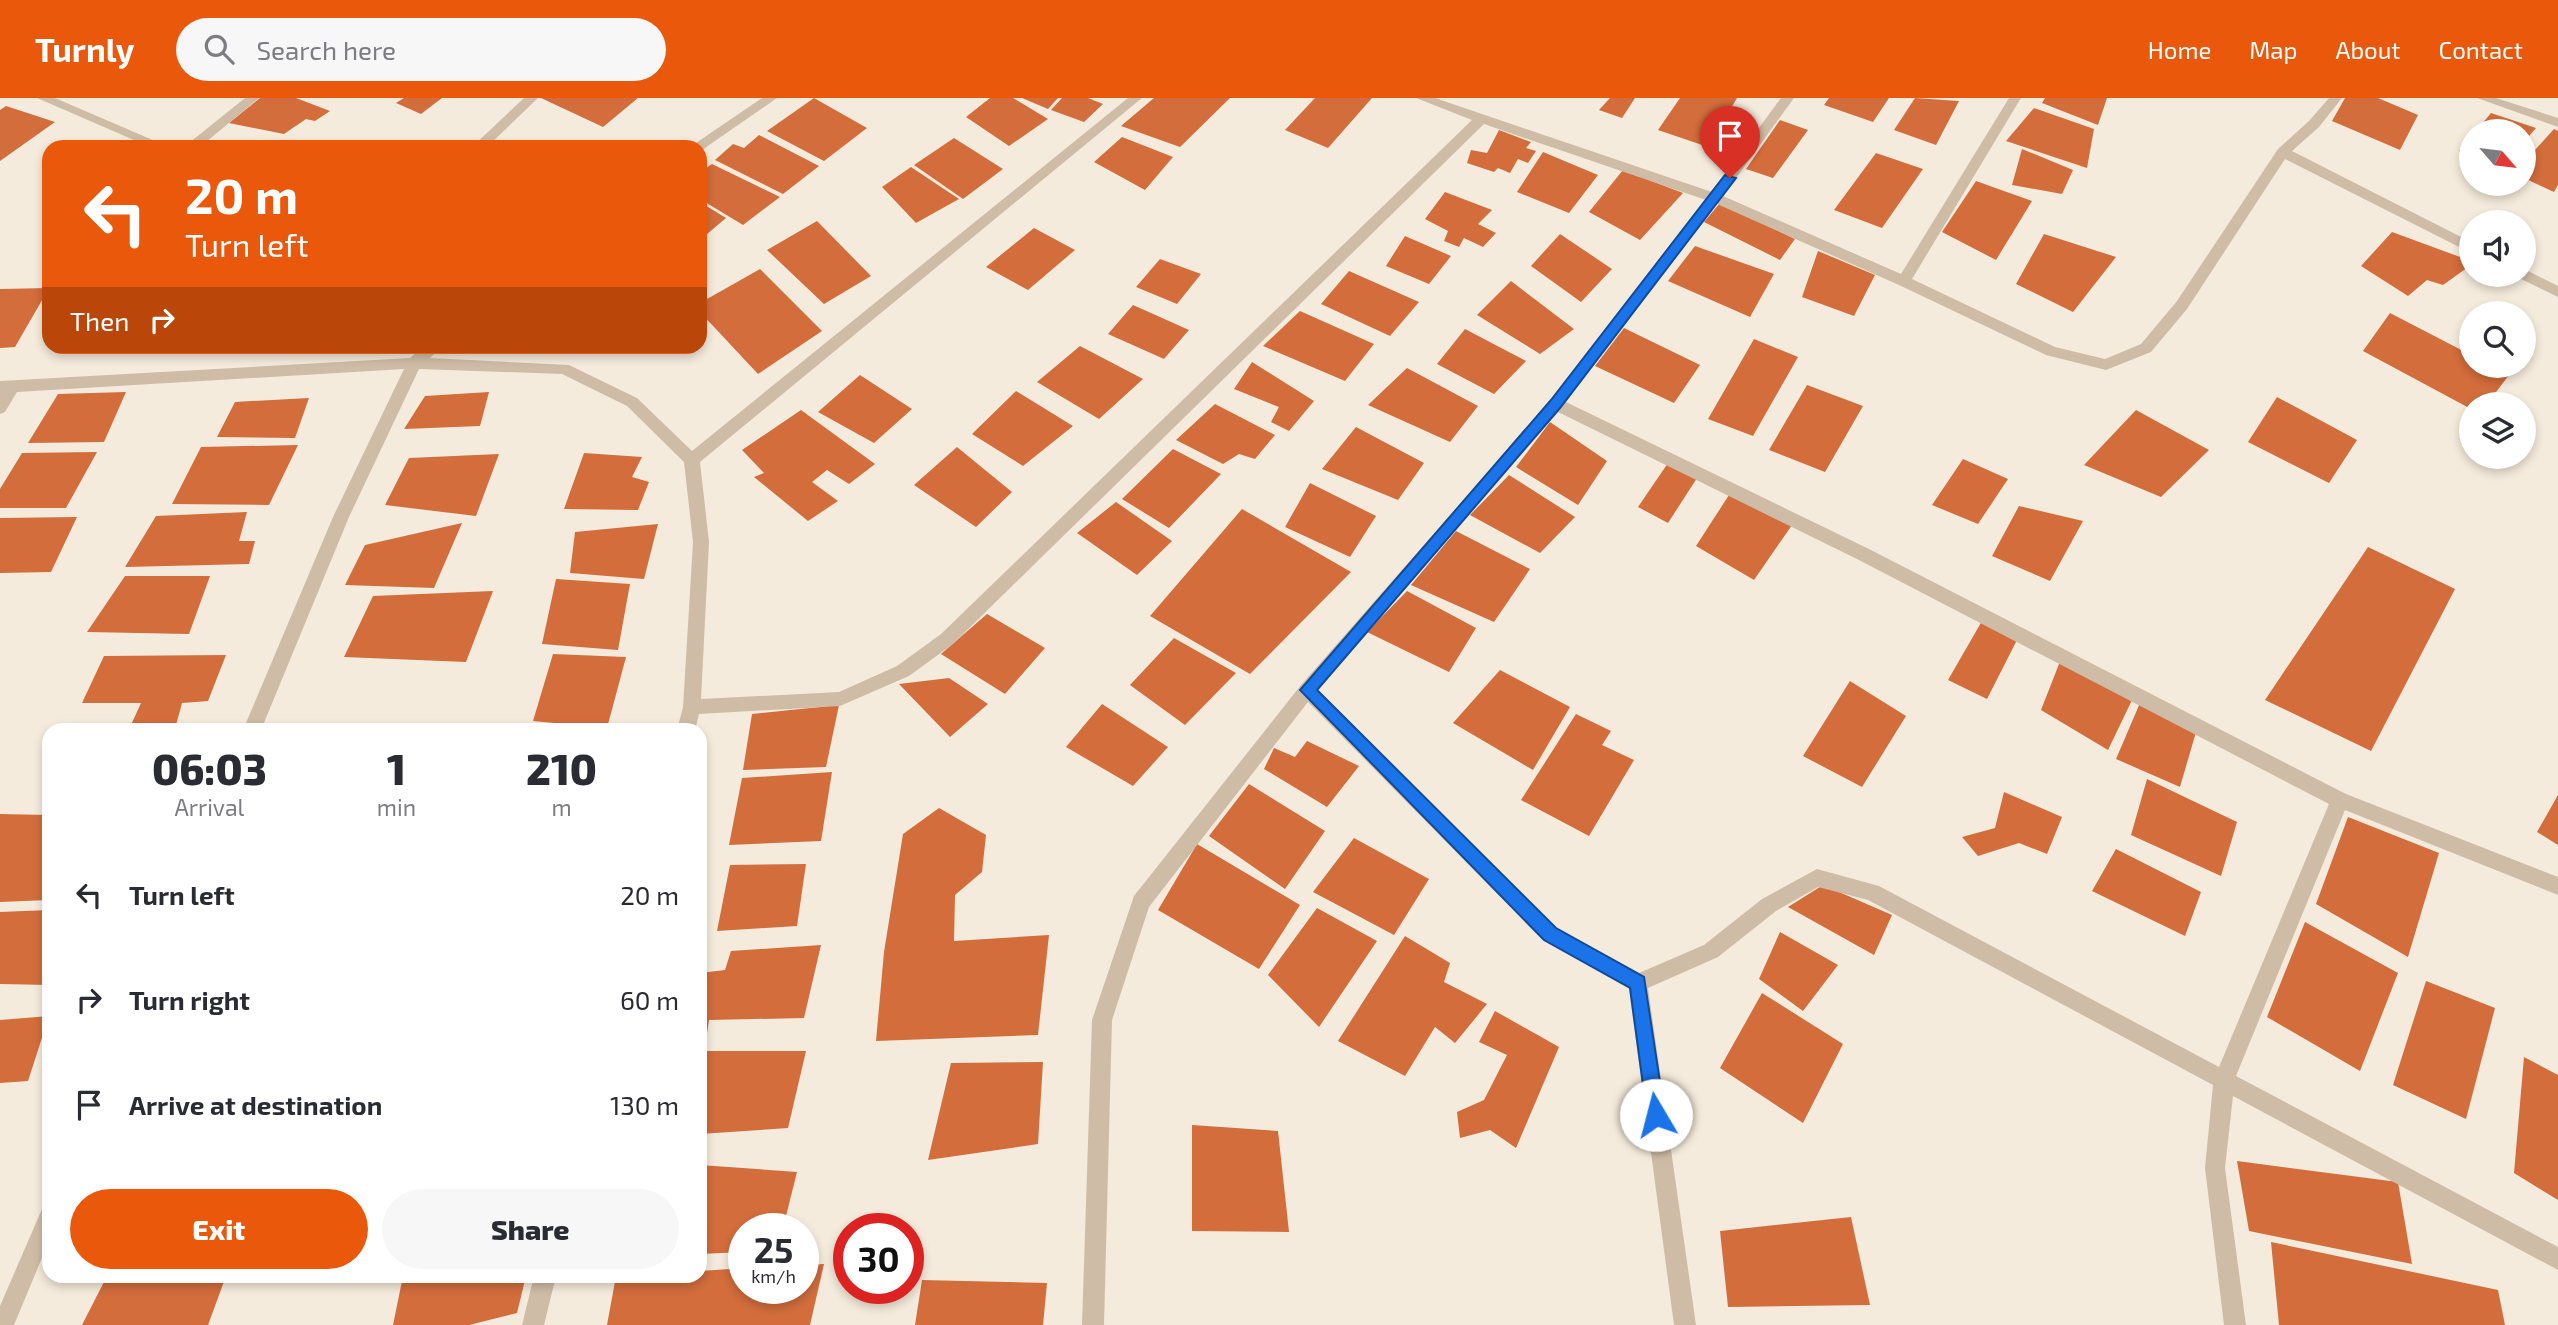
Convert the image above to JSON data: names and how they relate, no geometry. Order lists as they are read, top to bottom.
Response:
{
  "north": "bottom right",
  "page": {
    "header": "Turnly",
    "search": "Search here",
    "nav": [
      "Home",
      "Map",
      "About",
      "Contact"
    ],
    "turn": ["20 m", "Turn left"],
    "then": "Then",
    "eta": [
      "06:03",
      "Arrival",
      "1",
      "min",
      "210",
      "m"
    ],
    "list": [
      {
        "name": "Turn left",
        "value": "20 m"
      },
      {
        "name": "Turn right",
        "value": "60 m"
      },
      {
        "name": "Arrive at destination",
        "value": "130 m"
      }
    ],
    "buttons": ["Exit", "Share"],
    "speed": "25 km/h",
    "limit": "30"
  }
}
